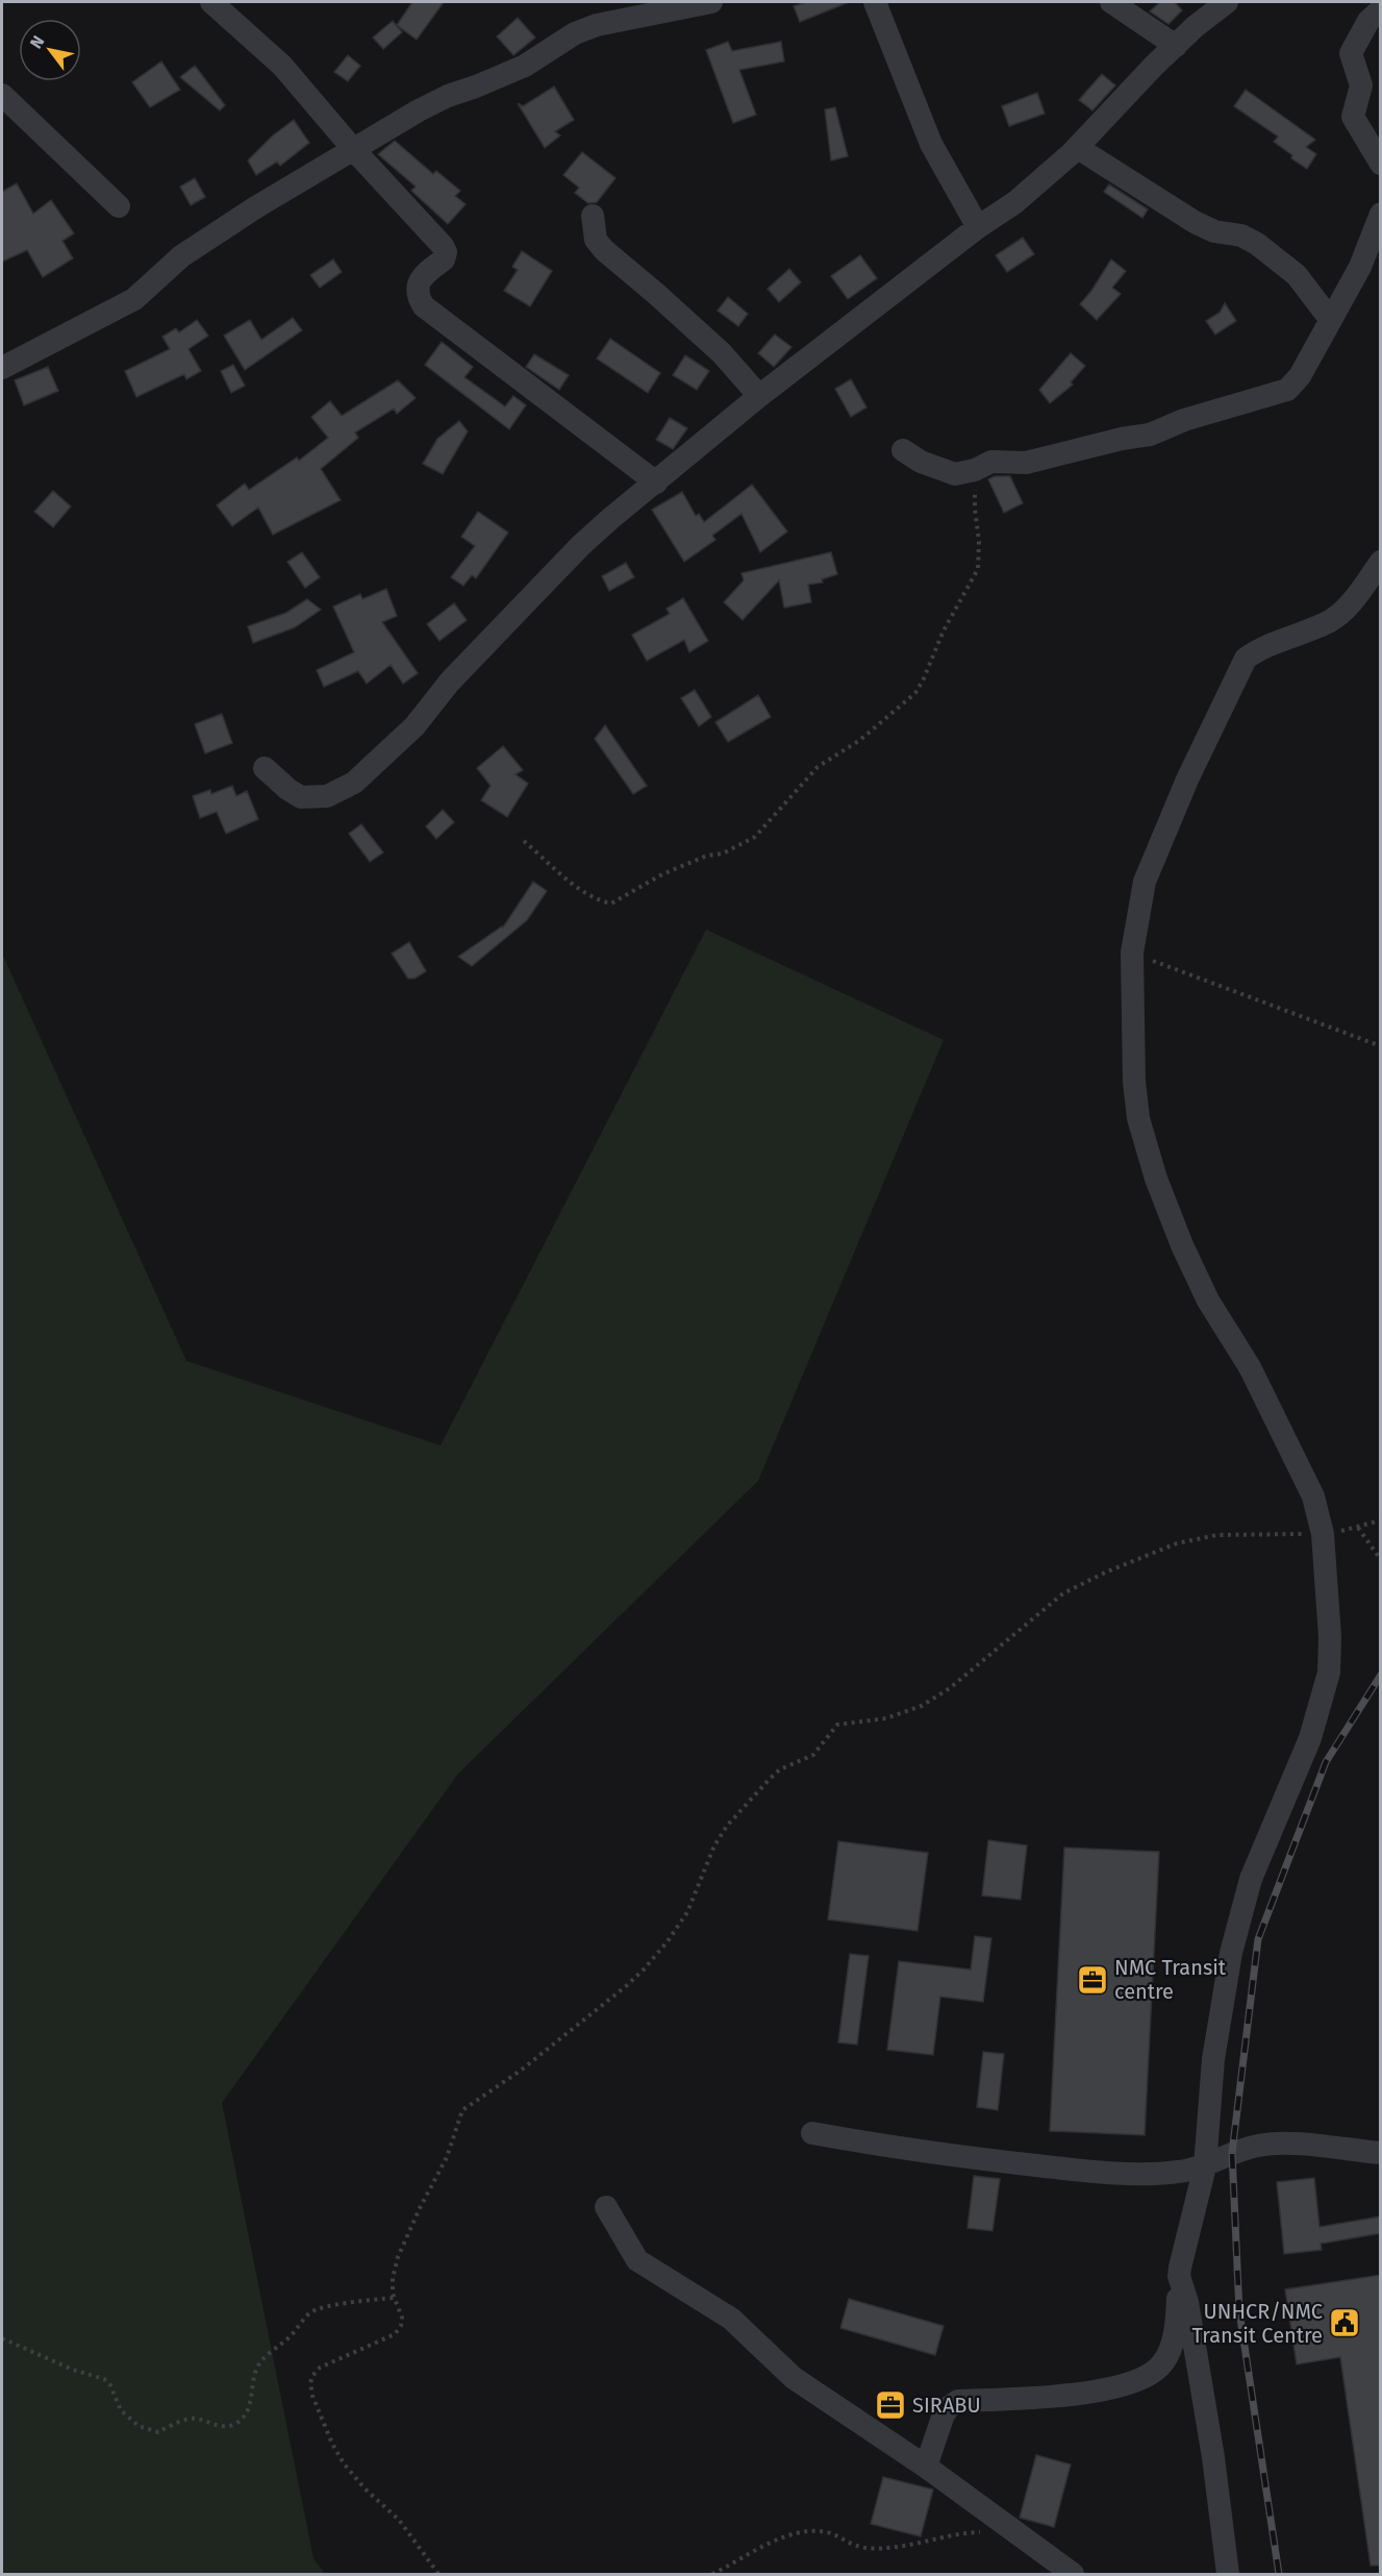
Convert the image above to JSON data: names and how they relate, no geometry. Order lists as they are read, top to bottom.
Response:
{
  "places": {
    "office": ["NMC Transit centre", "SIRABU"],
    "public building": ["UNHCR/NMC Transit Centre"]
  },
  "north": "top left"
}
